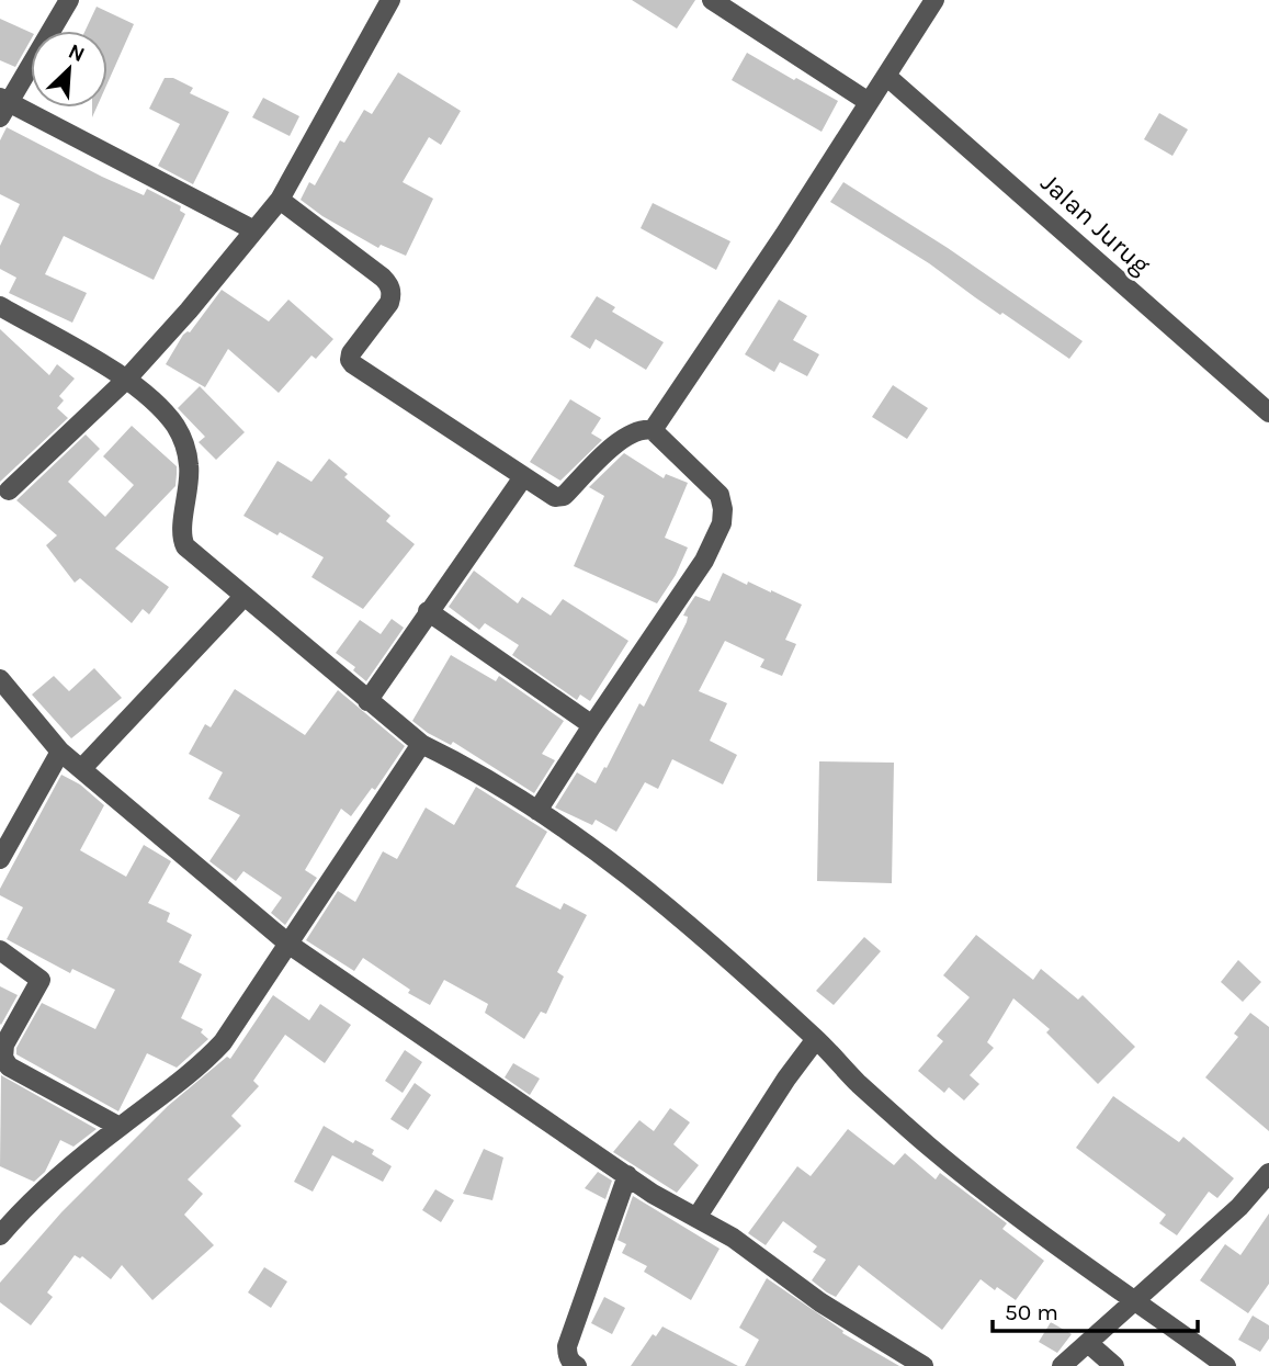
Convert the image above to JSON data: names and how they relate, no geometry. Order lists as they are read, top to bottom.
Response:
{
  "streets": {
    "street": ["Jalan Jurug"]
  },
  "scale_bar": "50 m",
  "north": "top right"
}
